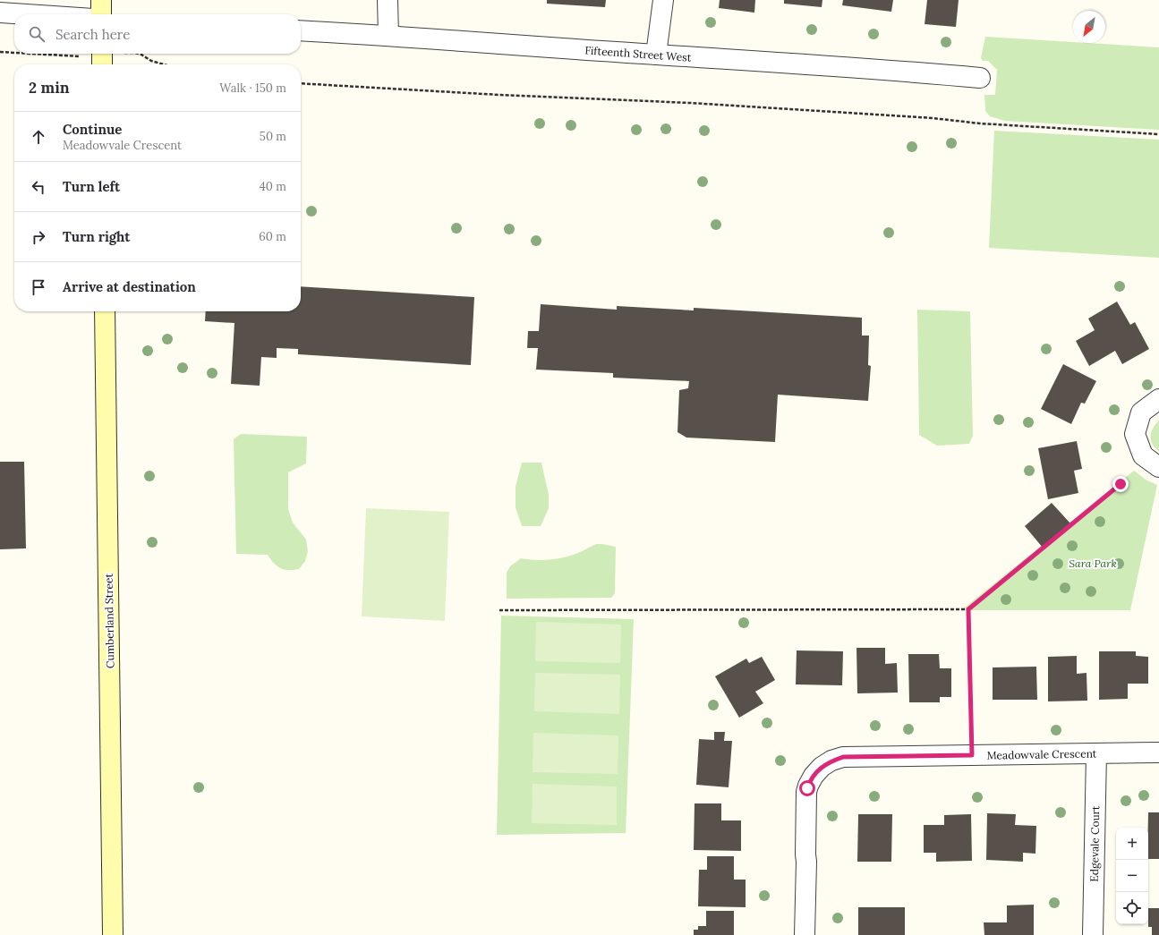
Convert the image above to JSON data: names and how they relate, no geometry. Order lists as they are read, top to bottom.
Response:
{
  "streets": {
    "street": [
      "Fifteenth Street West",
      "Cumberland Street",
      "Meadowvale Crescent",
      "Edgevale Court"
    ]
  },
  "crossings": [
    ["Meadowvale Crescent", "Edgevale Court"]
  ],
  "parks": ["Sara Park"],
  "north": "bottom left",
  "page": {
    "search": "Search here",
    "heading": ["2 min", "Walk · 150 m"],
    "list": [
      ["Continue", "Meadowvale Crescent", "50 m"],
      ["Turn left", "40 m"],
      ["Turn right", "60 m"],
      "Arrive at destination"
    ],
    "map_buttons": ["+", "−"]
  }
}
